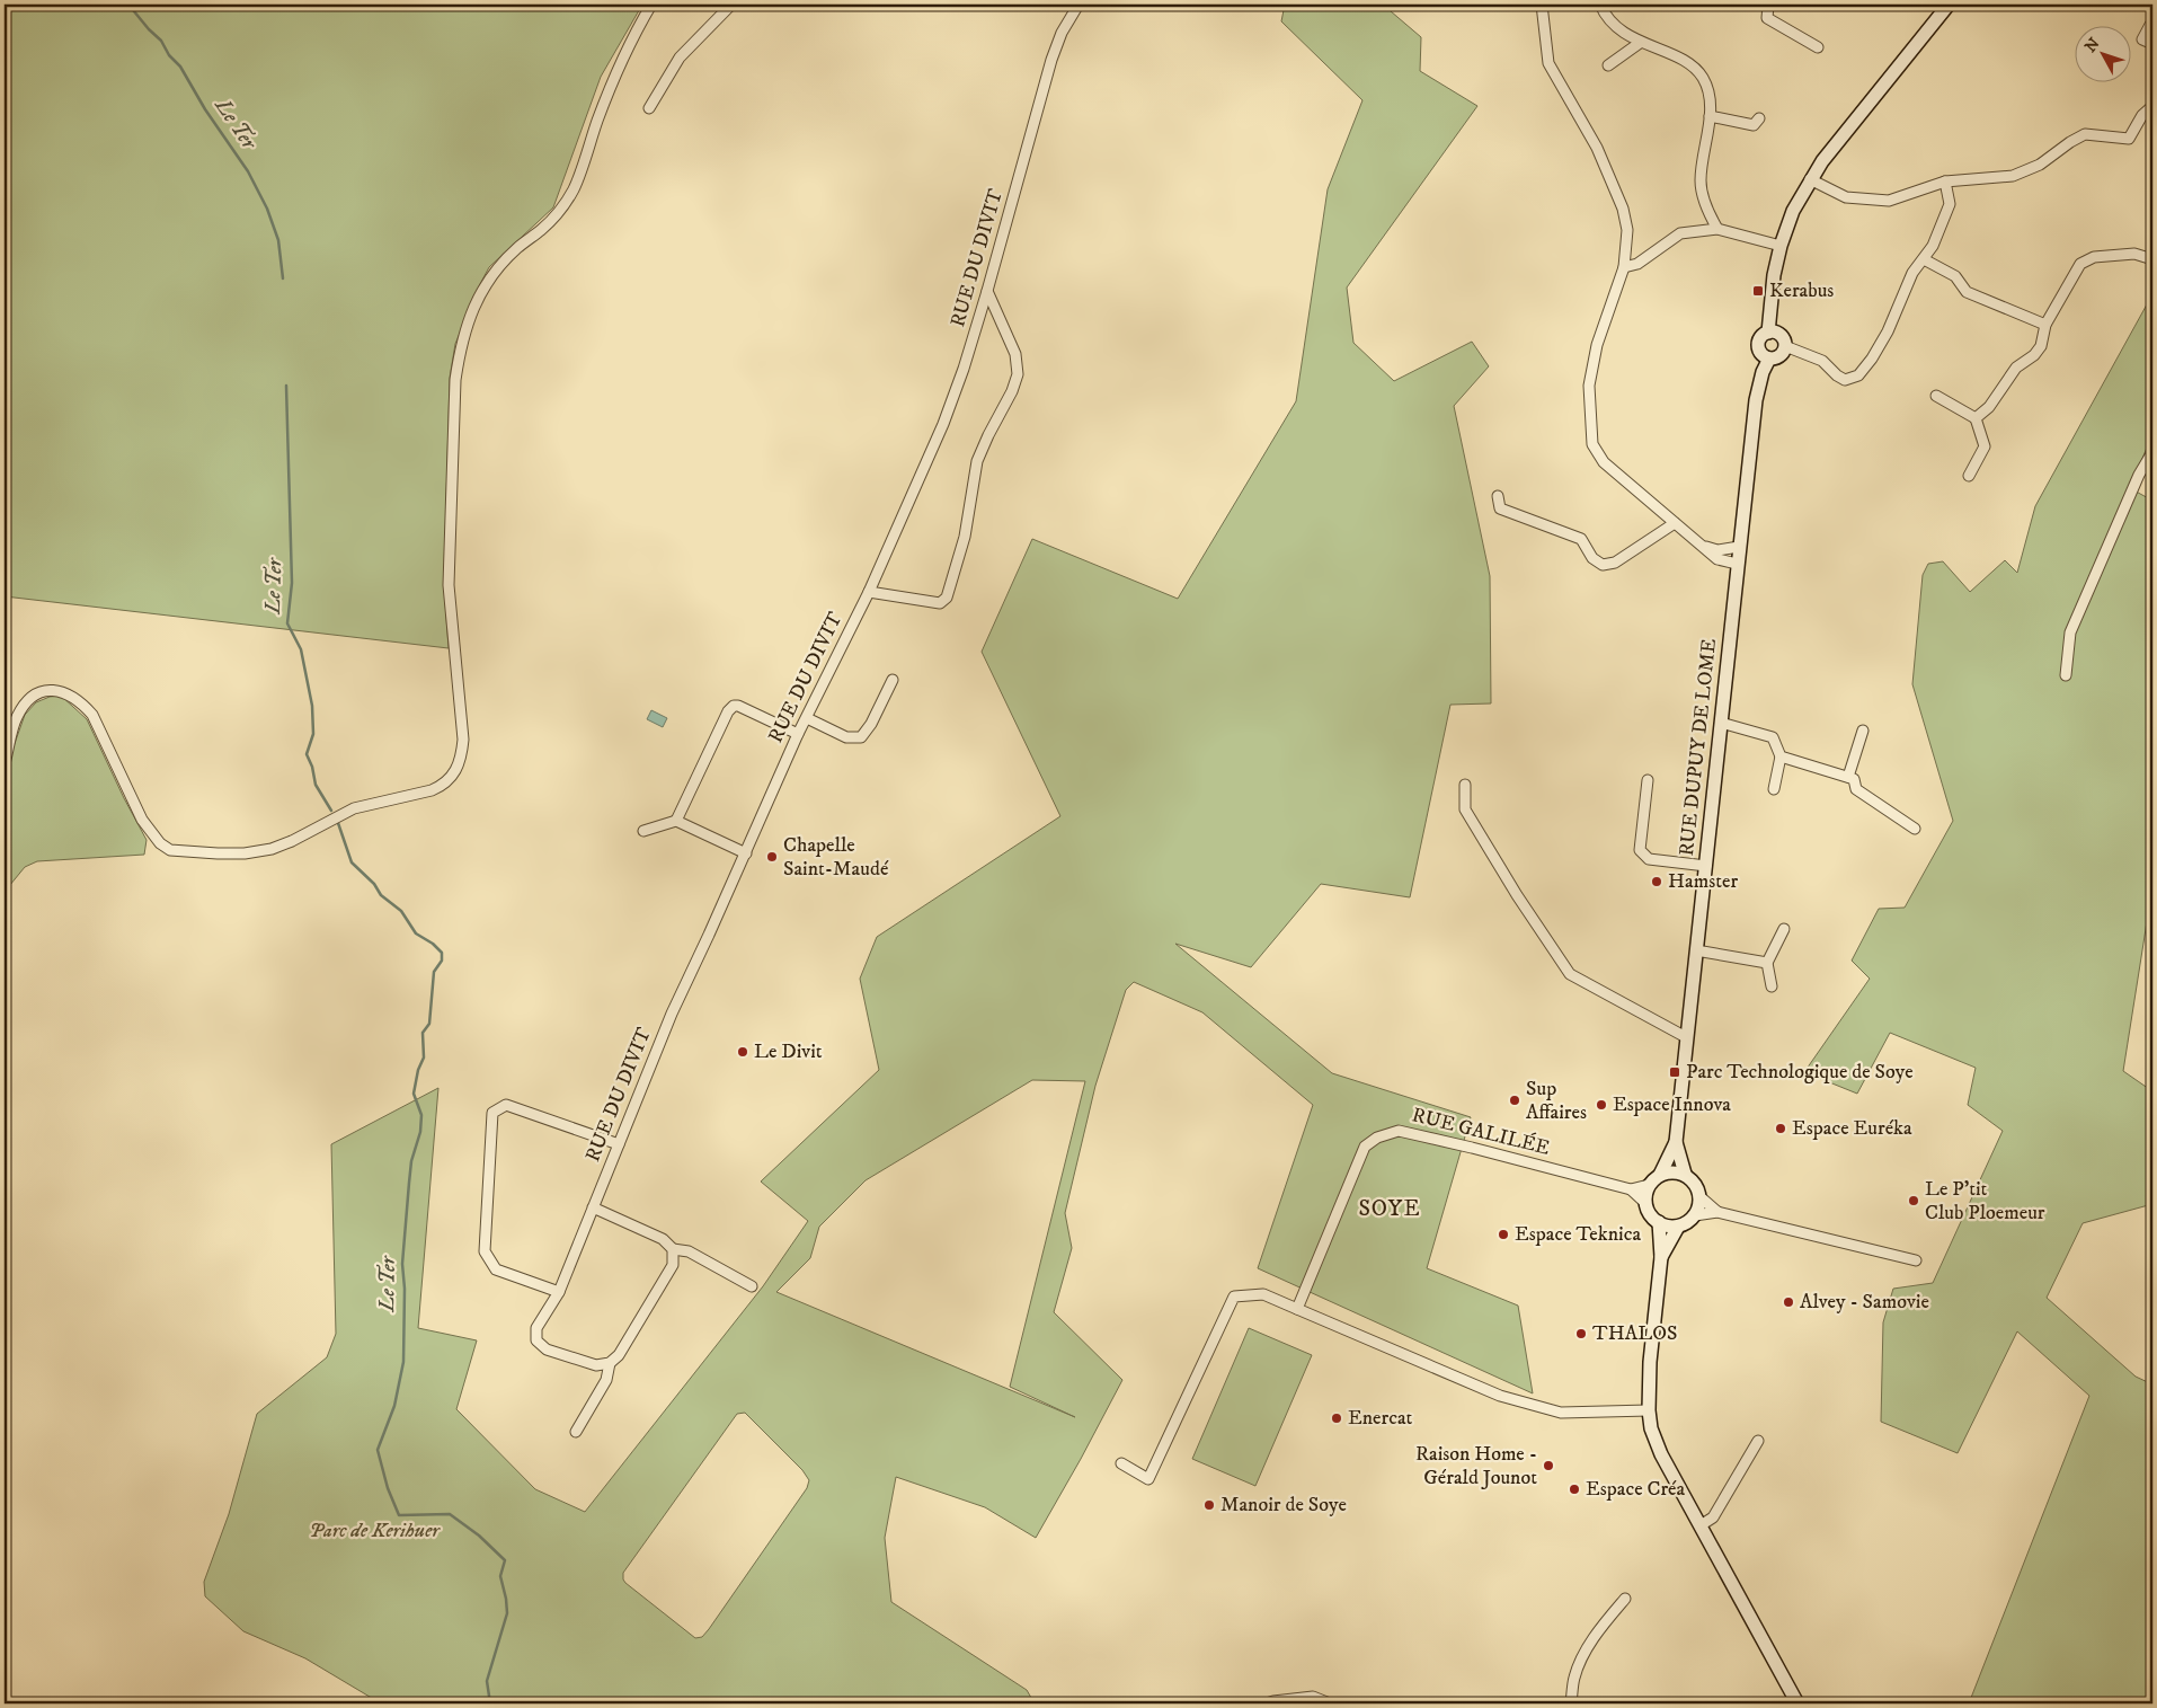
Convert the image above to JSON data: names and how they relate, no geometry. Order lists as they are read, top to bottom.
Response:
{
  "streets": {
    "street": ["RUE DU DIVIT", "RUE DUPUY DE LOME", "RUE GALILÉE"]
  },
  "crossings": [
    ["RUE DUPUY DE LOME", "RUE GALILÉE"]
  ],
  "districts": ["SOYE"],
  "water": ["Le Ter"],
  "parks": ["Parc de Kerihuer"],
  "places": {
    "transit": ["Kerabus", "Parc Technologique de Soye"],
    "other": [
      "Chapelle Saint-Maudé",
      "Hamster",
      "Le Divit",
      "Sup Affaires",
      "Espace Innova",
      "Espace Euréka",
      "Le P'tit Club Ploemeur",
      "Espace Teknica",
      "Alvey - Samovie",
      "THALOS",
      "Enercat",
      "Raison Home - Gérald Jounot",
      "Espace Créa",
      "Manoir de Soye"
    ]
  },
  "north": "top left"
}
